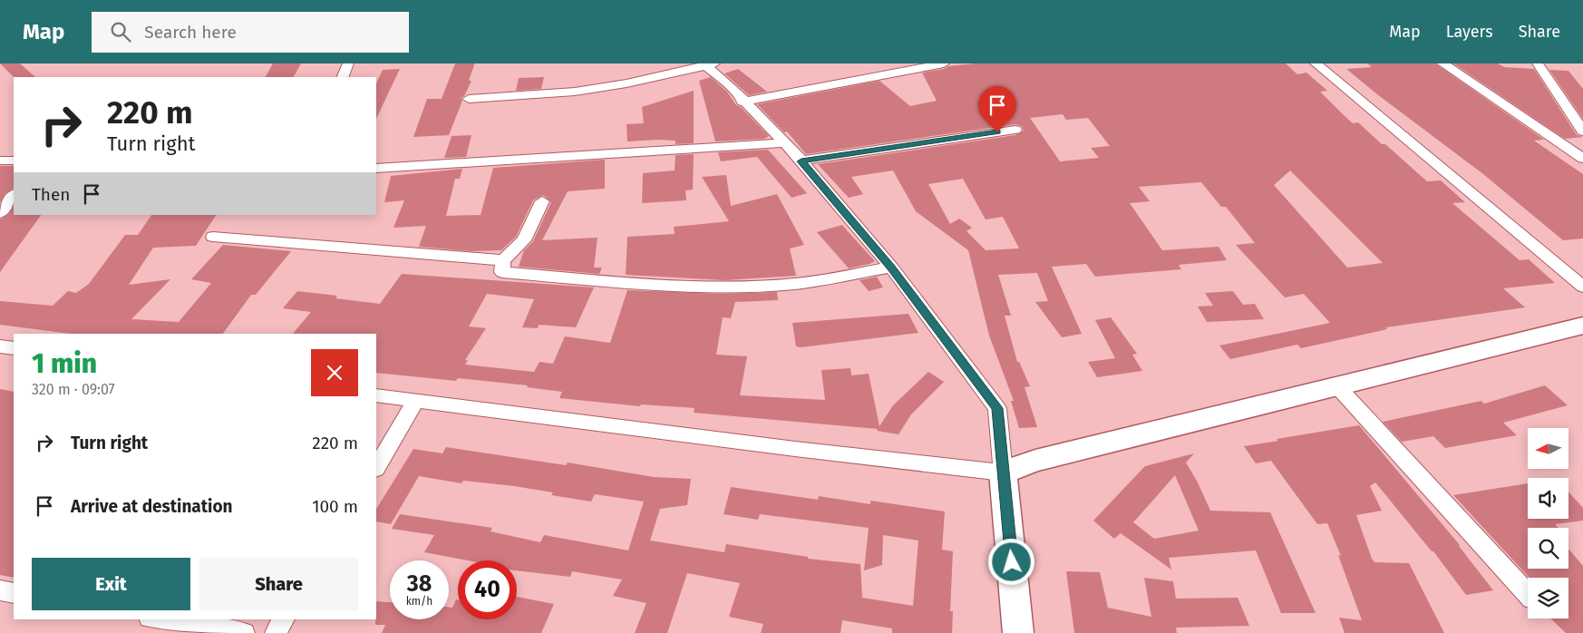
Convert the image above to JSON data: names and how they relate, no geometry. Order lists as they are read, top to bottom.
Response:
{
  "north": "left",
  "page": {
    "header": "Map",
    "search": "Search here",
    "nav": ["Map", "Layers", "Share"],
    "turn": ["220 m", "Turn right"],
    "then": "Then",
    "heading": ["1 min", "320 m · 09:07"],
    "list": [
      {
        "name": "Turn right",
        "value": "220 m"
      },
      {
        "name": "Arrive at destination",
        "value": "100 m"
      }
    ],
    "buttons": ["Exit", "Share"],
    "speed": "38 km/h",
    "limit": "40"
  }
}
